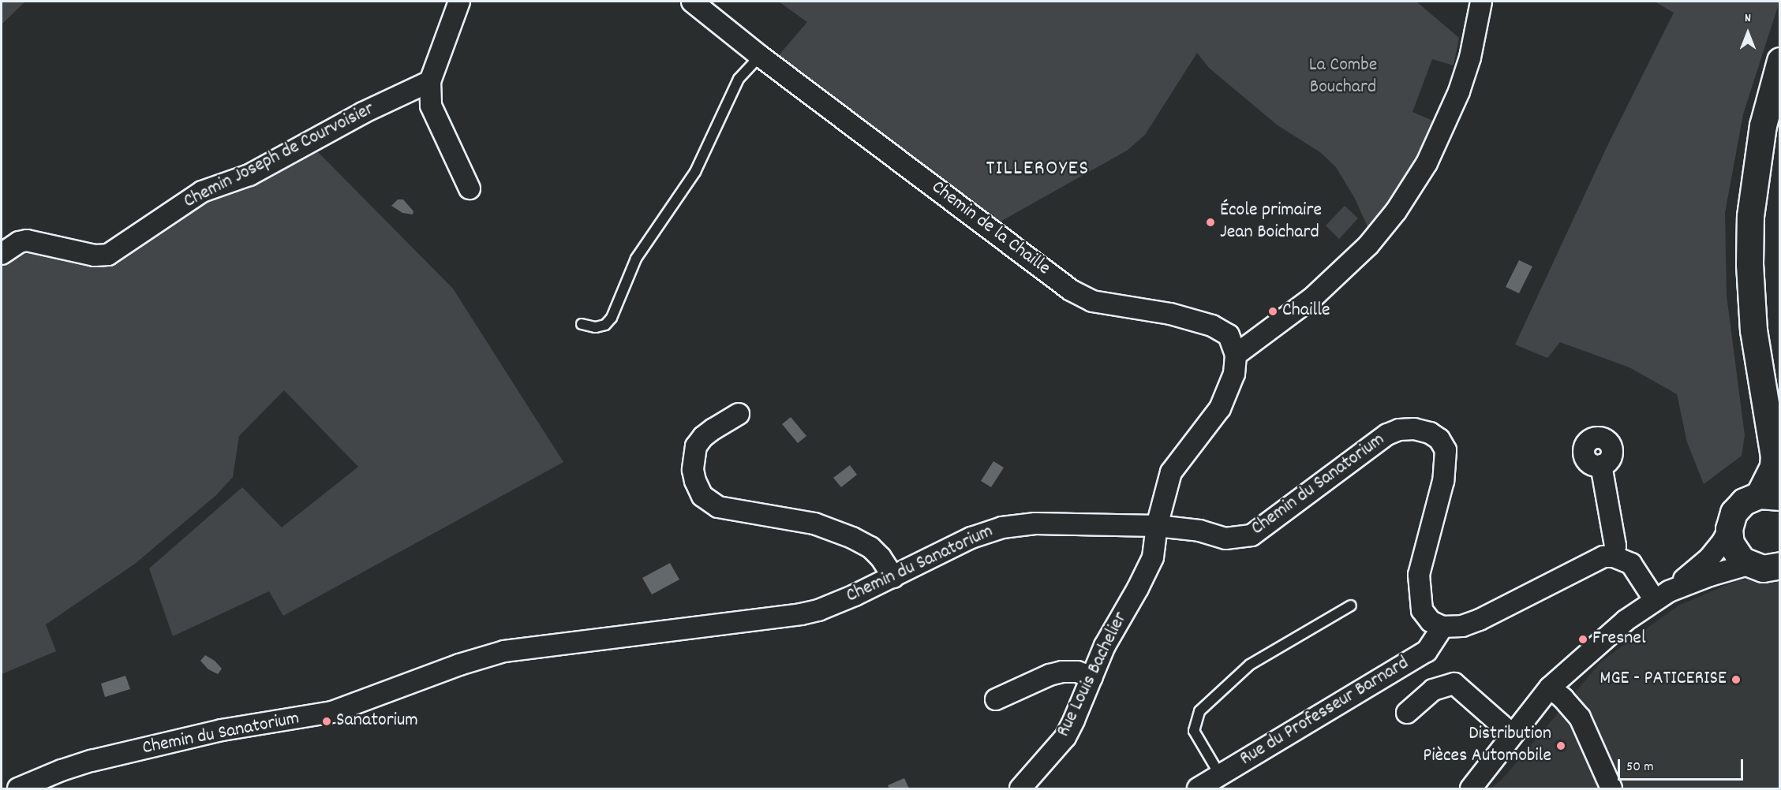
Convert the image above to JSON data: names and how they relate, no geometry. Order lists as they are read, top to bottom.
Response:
{
  "streets": {
    "street": [
      "Chemin Joseph de Courvoisier",
      "Chemin de la Chaille",
      "Chemin du Sanatorium",
      "Rue Louis Bachelier",
      "Rue du Professeur Barnard"
    ]
  },
  "crossings": [
    ["Chemin de la Chaille", "Rue Louis Bachelier"],
    ["Chemin du Sanatorium", "Rue Louis Bachelier"],
    ["Chemin du Sanatorium", "Rue du Professeur Barnard"]
  ],
  "districts": ["TILLEROYES"],
  "parks": ["La Combe Bouchard"],
  "places": [
    "École primaire Jean Boichard",
    "Chaille",
    "Fresnel",
    "MGE - PATICERISE",
    "Sanatorium",
    "Distribution Pièces Automobile"
  ],
  "scale_bar": "50 m",
  "north": "top"
}
